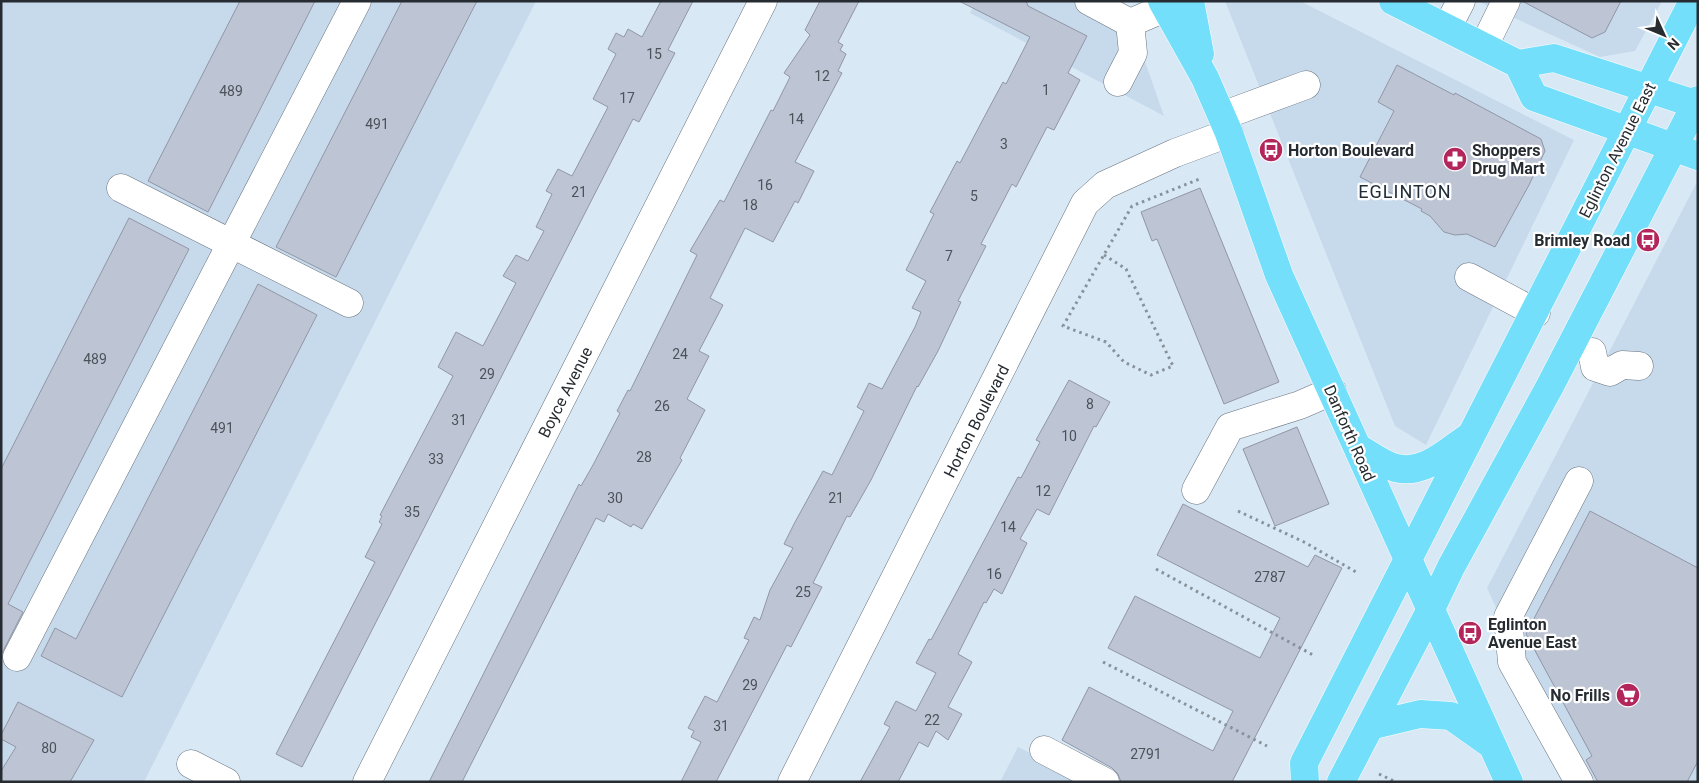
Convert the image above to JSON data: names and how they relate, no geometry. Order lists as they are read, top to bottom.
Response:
{
  "streets": {
    "main road": ["Eglinton Avenue East", "Danforth Road"],
    "street": ["Boyce Avenue", "Horton Boulevard"]
  },
  "crossings": [
    ["Eglinton Avenue East", "Danforth Road"],
    ["Horton Boulevard", "Danforth Road"]
  ],
  "districts": ["EGLINTON"],
  "places": {
    "bus stop": ["Horton Boulevard", "Brimley Road", "Eglinton Avenue East"],
    "pharmacy": ["Shoppers Drug Mart"],
    "supermarket": ["No Frills"]
  },
  "house_numbers": [
    "15",
    "12",
    "1",
    "489",
    "17",
    "14",
    "491",
    "3",
    "16",
    "21",
    "5",
    "18",
    "7",
    "24",
    "489",
    "29",
    "8",
    "26",
    "31",
    "491",
    "10",
    "28",
    "33",
    "12",
    "30",
    "21",
    "35",
    "14",
    "16",
    "2787",
    "25",
    "29",
    "22",
    "31",
    "80",
    "2791"
  ],
  "north": "bottom right"
}
